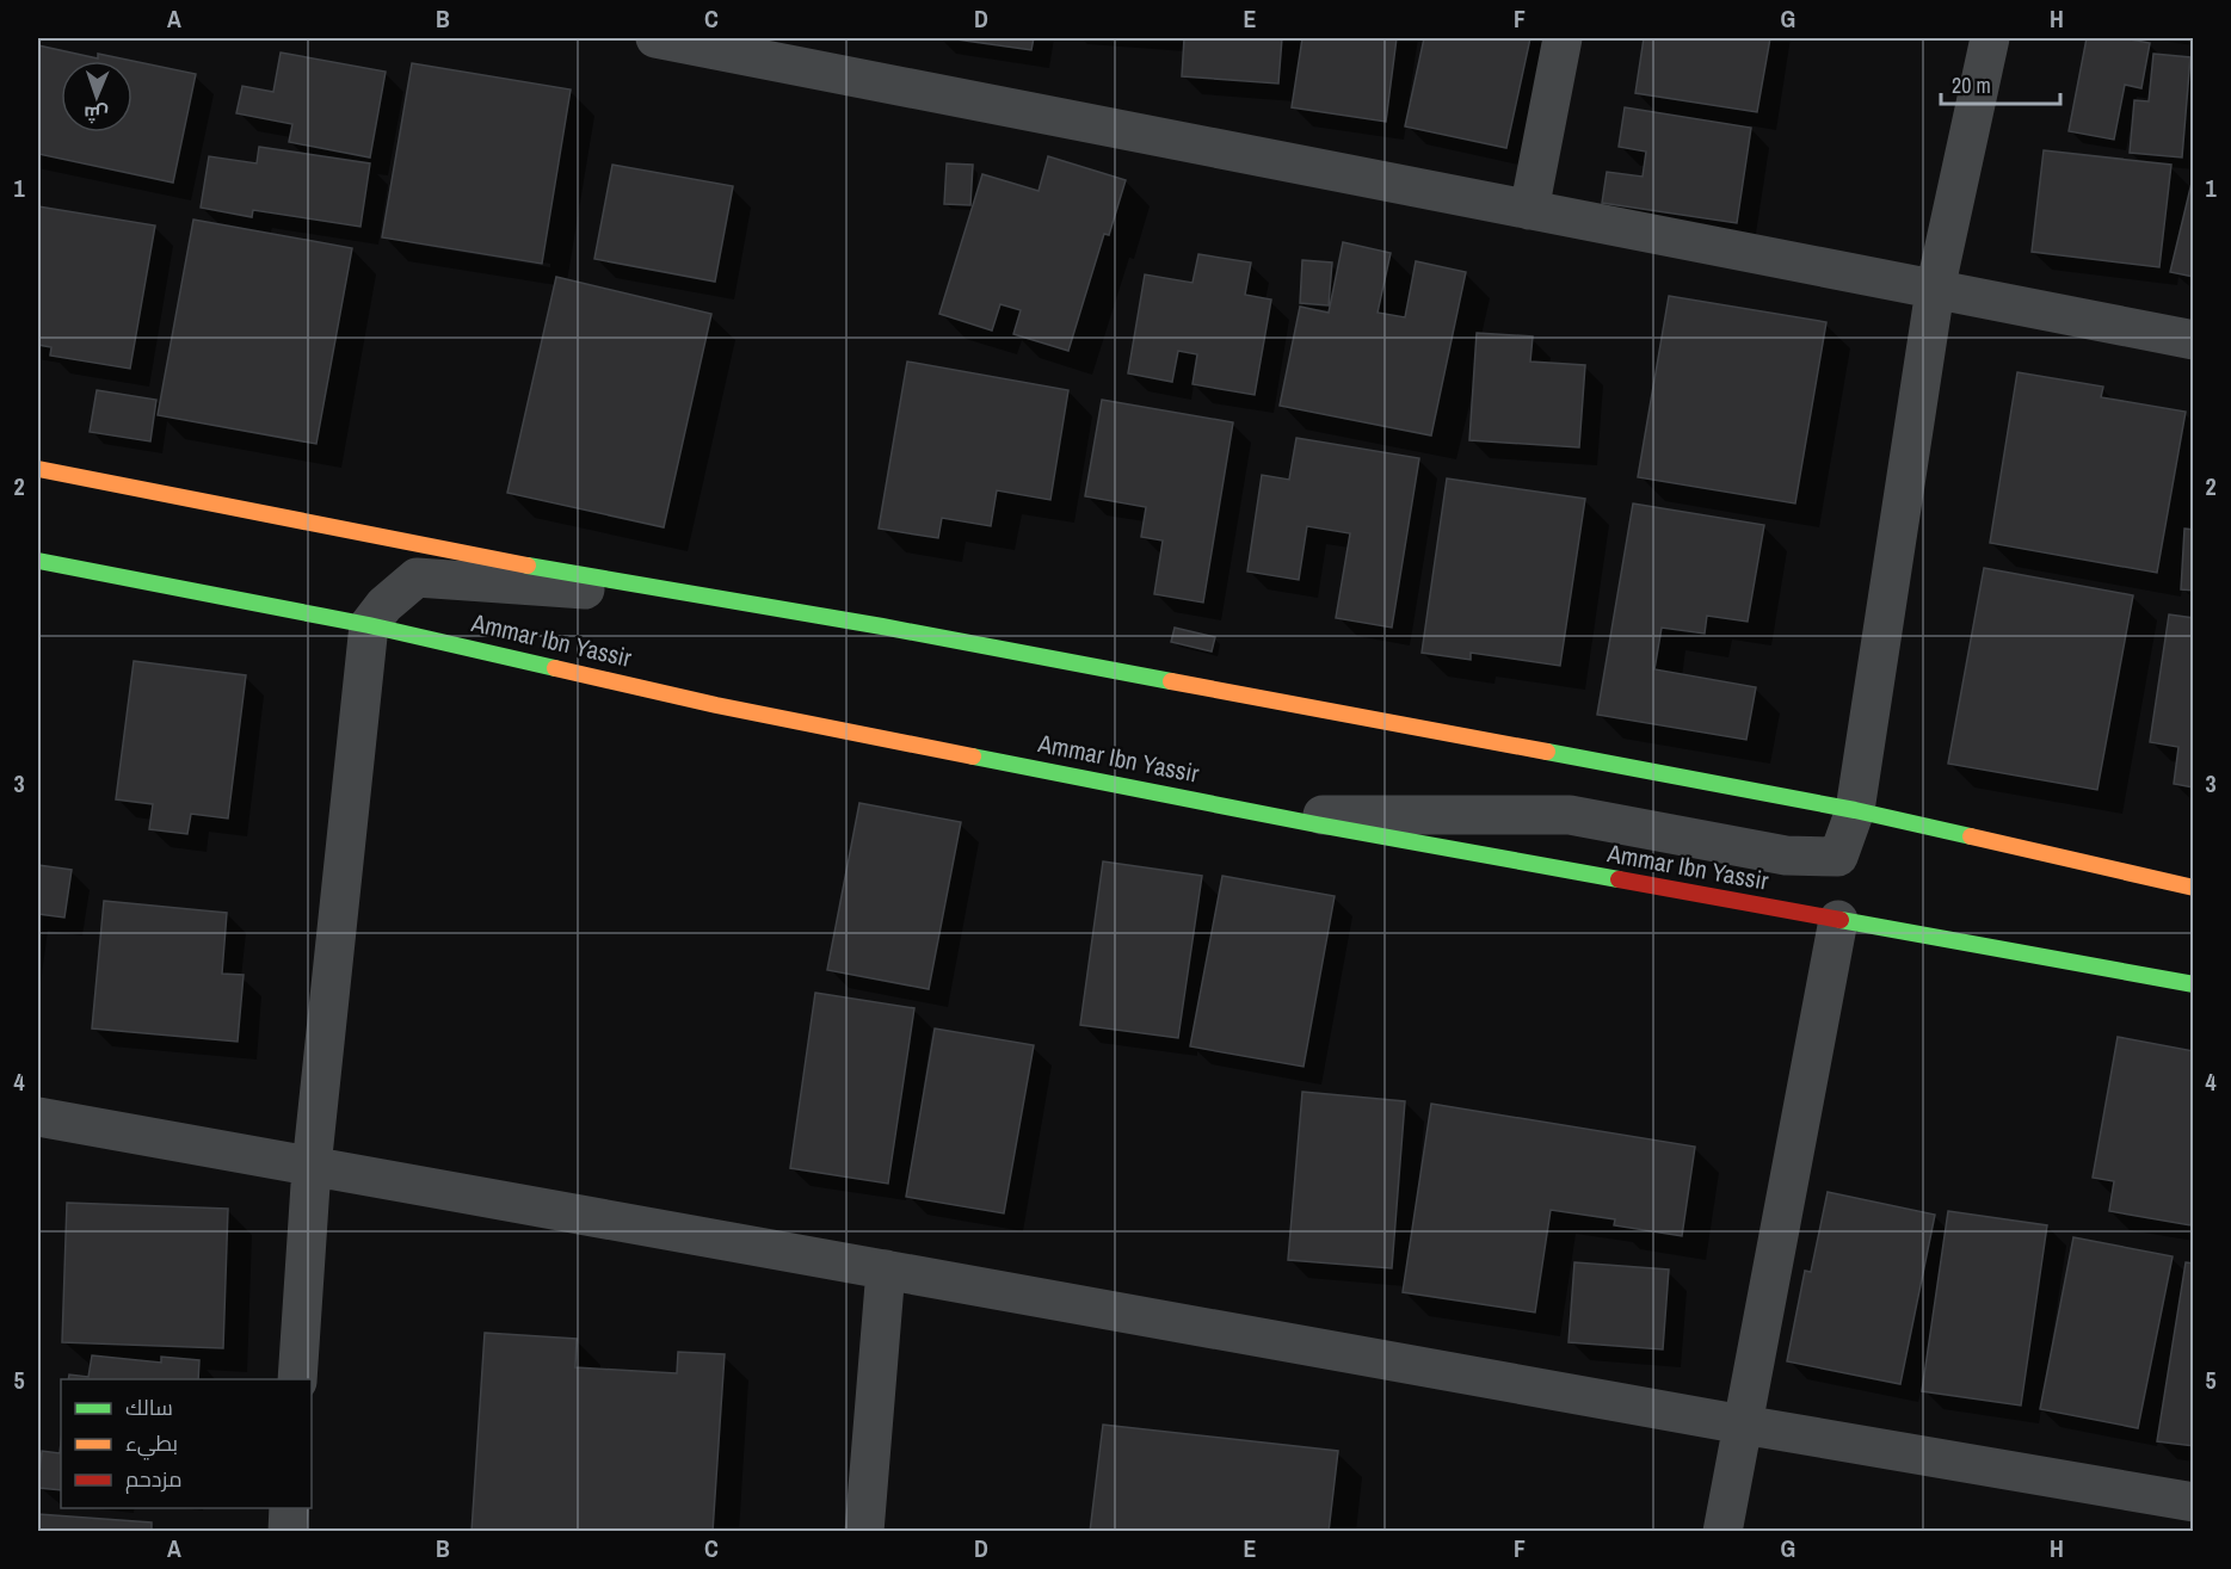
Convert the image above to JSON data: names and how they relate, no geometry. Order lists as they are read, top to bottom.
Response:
{
  "streets": {
    "street": ["Ammar Ibn Yassir"]
  },
  "legend": ["سالك", "بطيء", "مزدحم"],
  "scale_bar": "20 m",
  "north": "bottom",
  "grid": {
    "columns": [
      "A",
      "B",
      "C",
      "D",
      "E",
      "F",
      "G",
      "H"
    ],
    "rows": [
      "1",
      "2",
      "3",
      "4",
      "5"
    ]
  }
}
